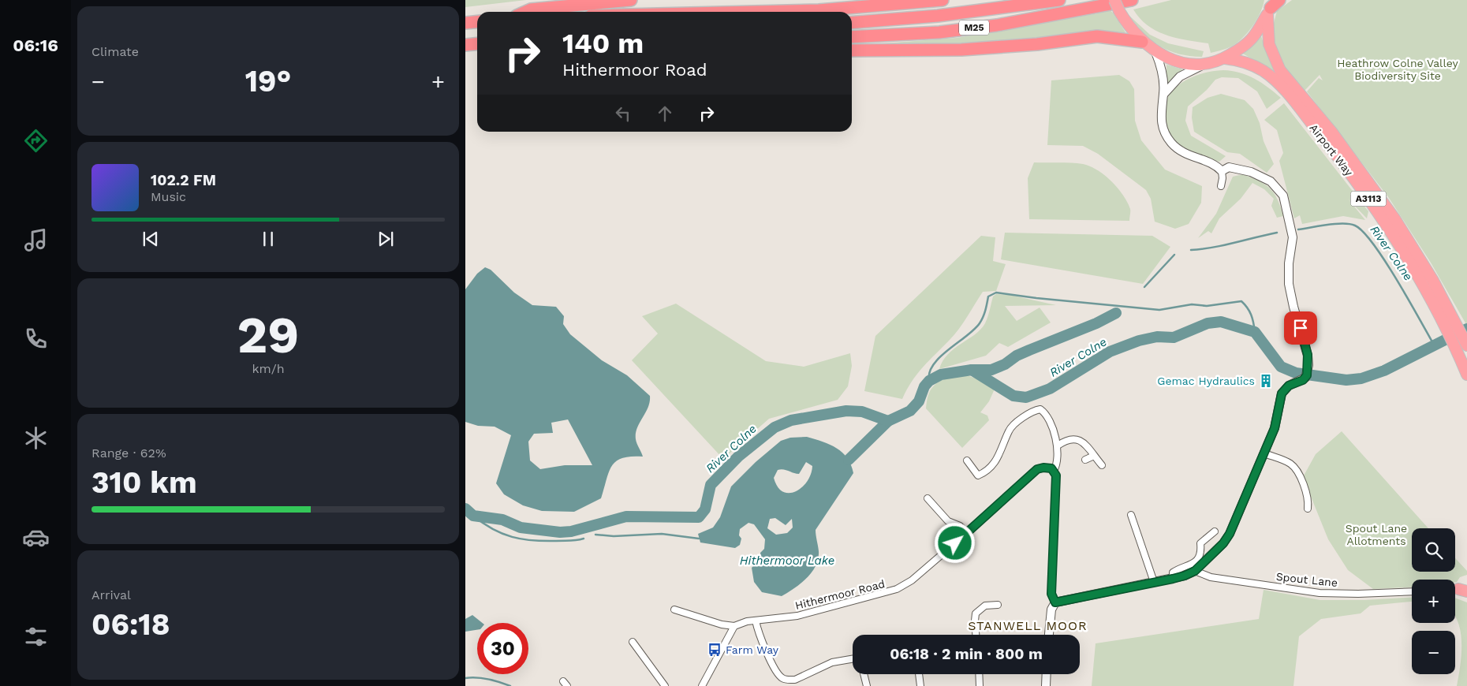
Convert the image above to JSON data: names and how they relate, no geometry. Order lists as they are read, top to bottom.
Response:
{
  "streets": {
    "highway": ["M25", "Airport Way", "A3113"],
    "street": ["Spout Lane", "Hithermoor Road"]
  },
  "districts": ["STANWELL MOOR"],
  "water": ["River Colne", "Hithermoor Lake"],
  "parks": ["Heathrow Colne Valley Biodiversity Site", "Spout Lane Allotments"],
  "places": {
    "building": ["Gemac Hydraulics"],
    "bus stop": ["Farm Way"]
  },
  "page": {
    "tabs": "06:16",
    "tile": [
      "Climate",
      ["29", "km/h"],
      ["Range · 62%", "310 km"],
      ["Arrival", "06:18"]
    ],
    "turn": ["140 m", "Hithermoor Road"],
    "heat": ["−", "19°", "+"],
    "song": ["102.2 FM", "Music"],
    "map_buttons": ["+", "−"],
    "limit": "30",
    "trip": "06:18 · 2 min · 800 m"
  }
}
